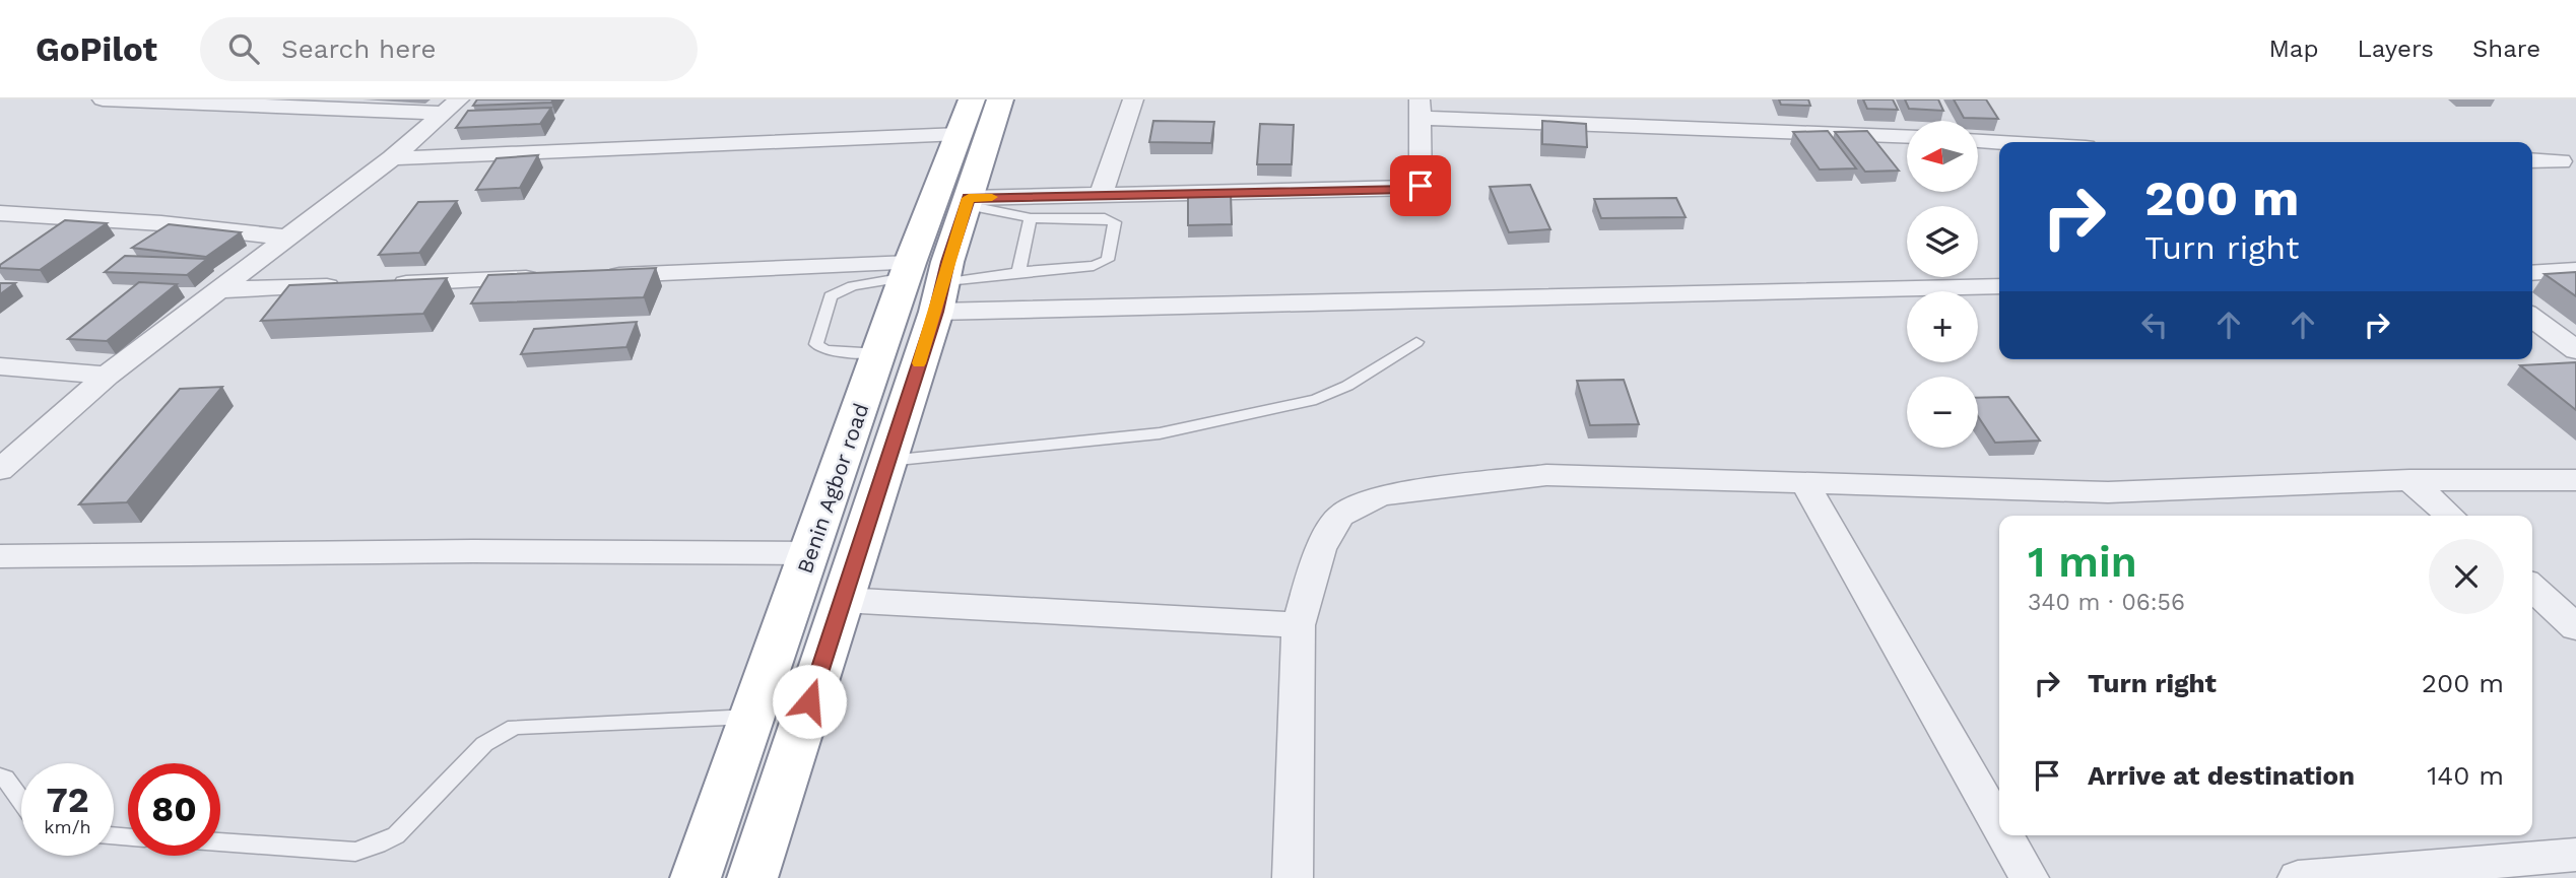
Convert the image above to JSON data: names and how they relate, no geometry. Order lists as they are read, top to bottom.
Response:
{
  "streets": {
    "highway": ["Benin Agbor road"]
  },
  "north": "left",
  "page": {
    "header": "GoPilot",
    "search": "Search here",
    "nav": ["Map", "Layers", "Share"],
    "map_buttons": ["+", "−"],
    "turn": ["200 m", "Turn right"],
    "heading": ["1 min", "340 m · 06:56"],
    "list": [
      {
        "name": "Turn right",
        "value": "200 m"
      },
      {
        "name": "Arrive at destination",
        "value": "140 m"
      }
    ],
    "speed": "72 km/h",
    "limit": "80"
  }
}
